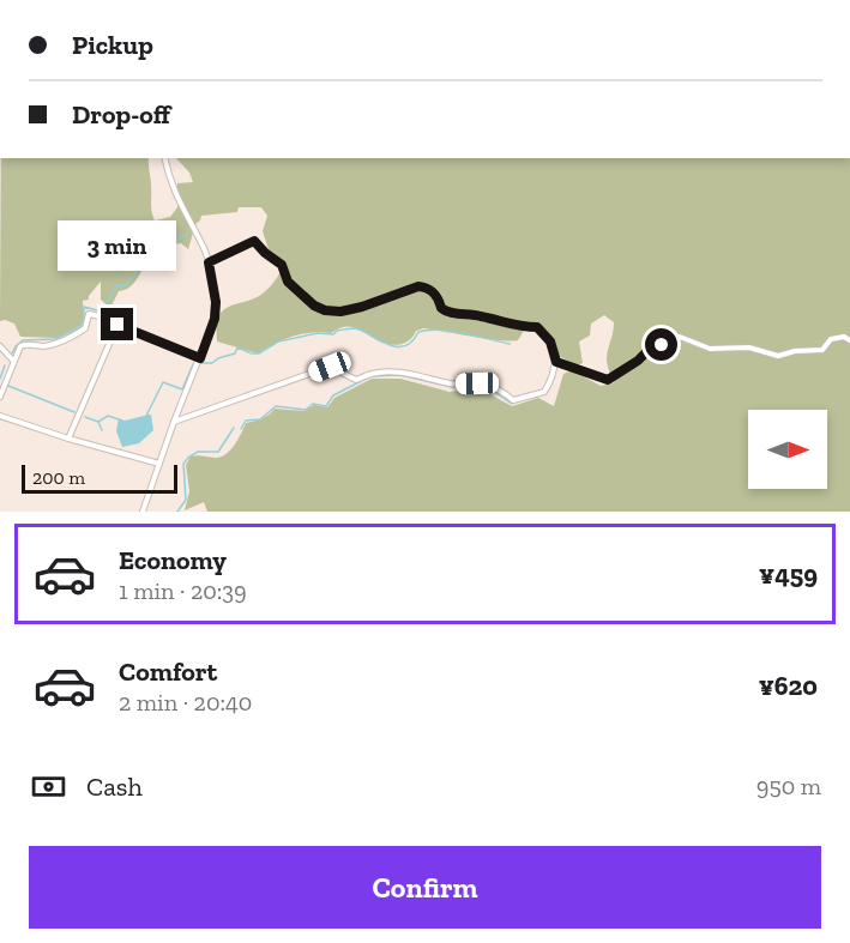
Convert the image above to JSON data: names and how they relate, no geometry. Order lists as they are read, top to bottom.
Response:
{
  "scale_bar": "200 m",
  "north": "right",
  "page": {
    "banner": ["Pickup", "Drop-off"],
    "bubble": "3 min",
    "scale": "200 m",
    "list": [
      {
        "name": "Economy",
        "note": "1 min · 20:39",
        "value": "¥459"
      },
      {
        "name": "Comfort",
        "note": "2 min · 20:40",
        "value": "¥620"
      }
    ],
    "pay": ["Cash", "950 m"],
    "buttons": "Confirm"
  }
}
